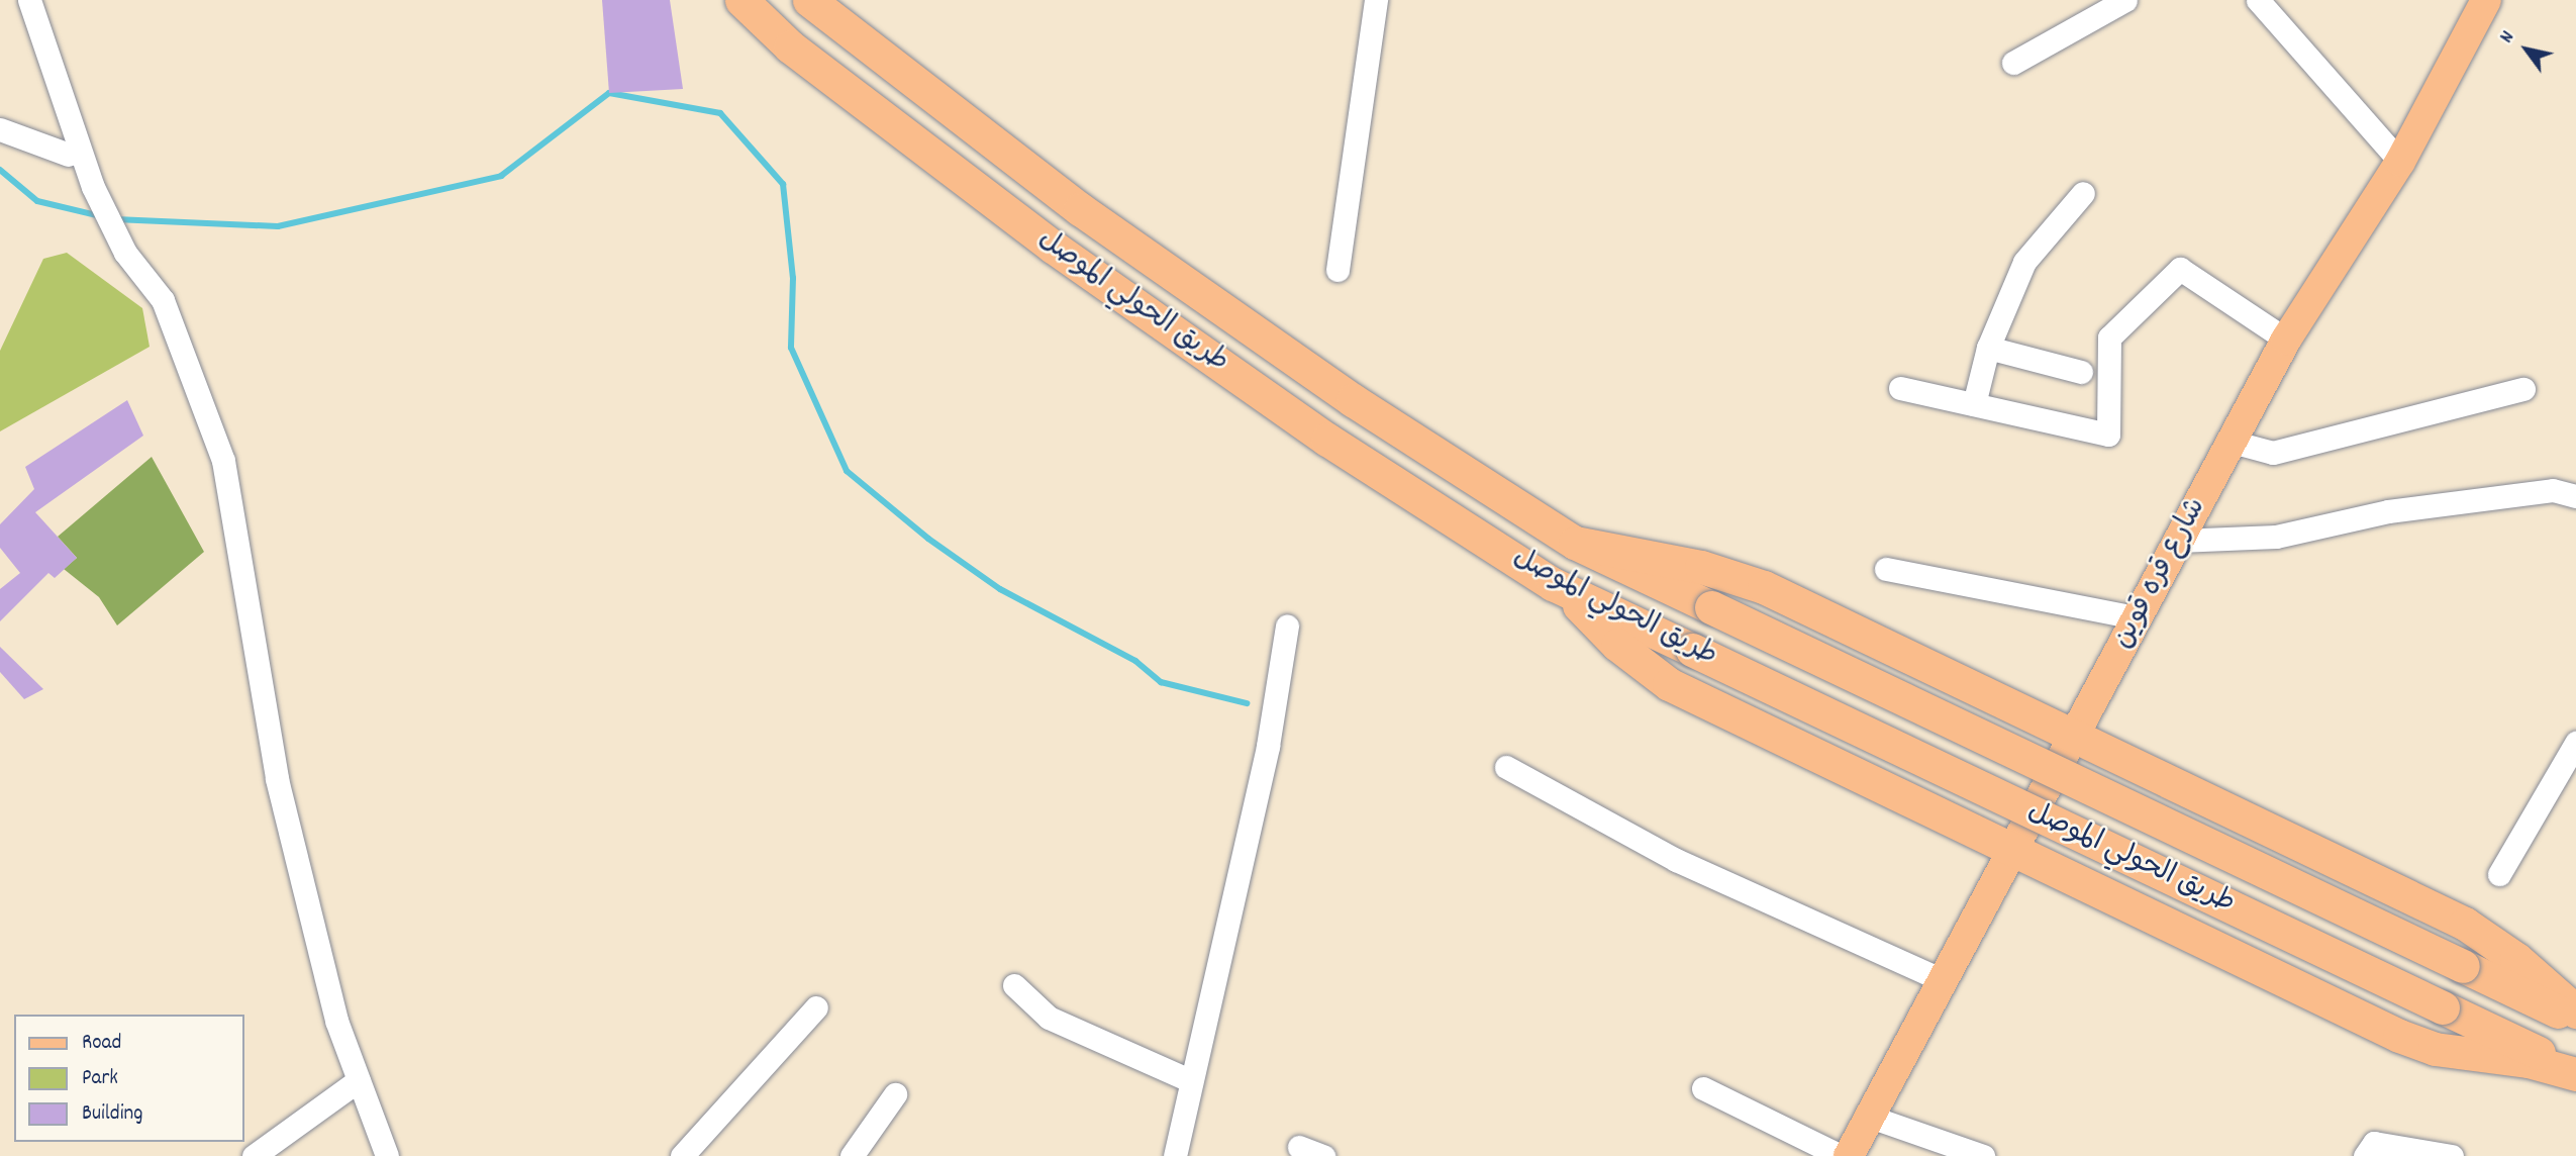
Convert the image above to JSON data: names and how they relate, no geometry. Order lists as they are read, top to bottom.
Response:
{
  "streets": {
    "highway": ["طريق الحولي الموصل"],
    "main road": ["شارع قره قوين"]
  },
  "legend": ["Road", "Park", "Building"],
  "north": "top left"
}
